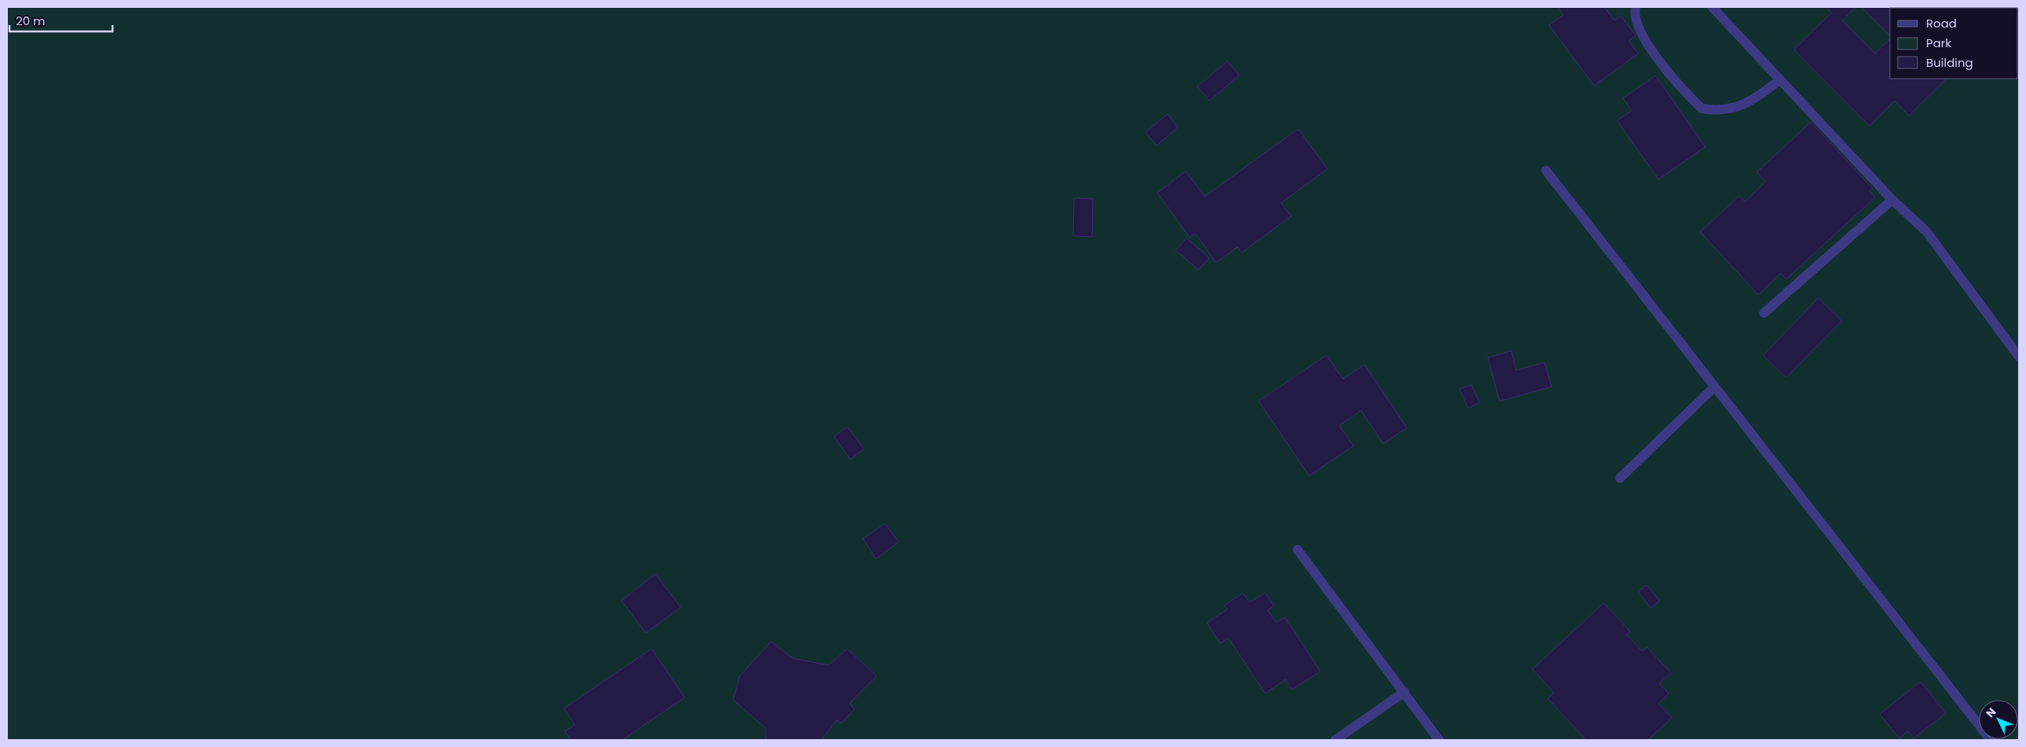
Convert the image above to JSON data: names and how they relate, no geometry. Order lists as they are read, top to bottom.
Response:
{
  "legend": ["Road", "Park", "Building"],
  "scale_bar": "20 m",
  "north": "top left"
}
